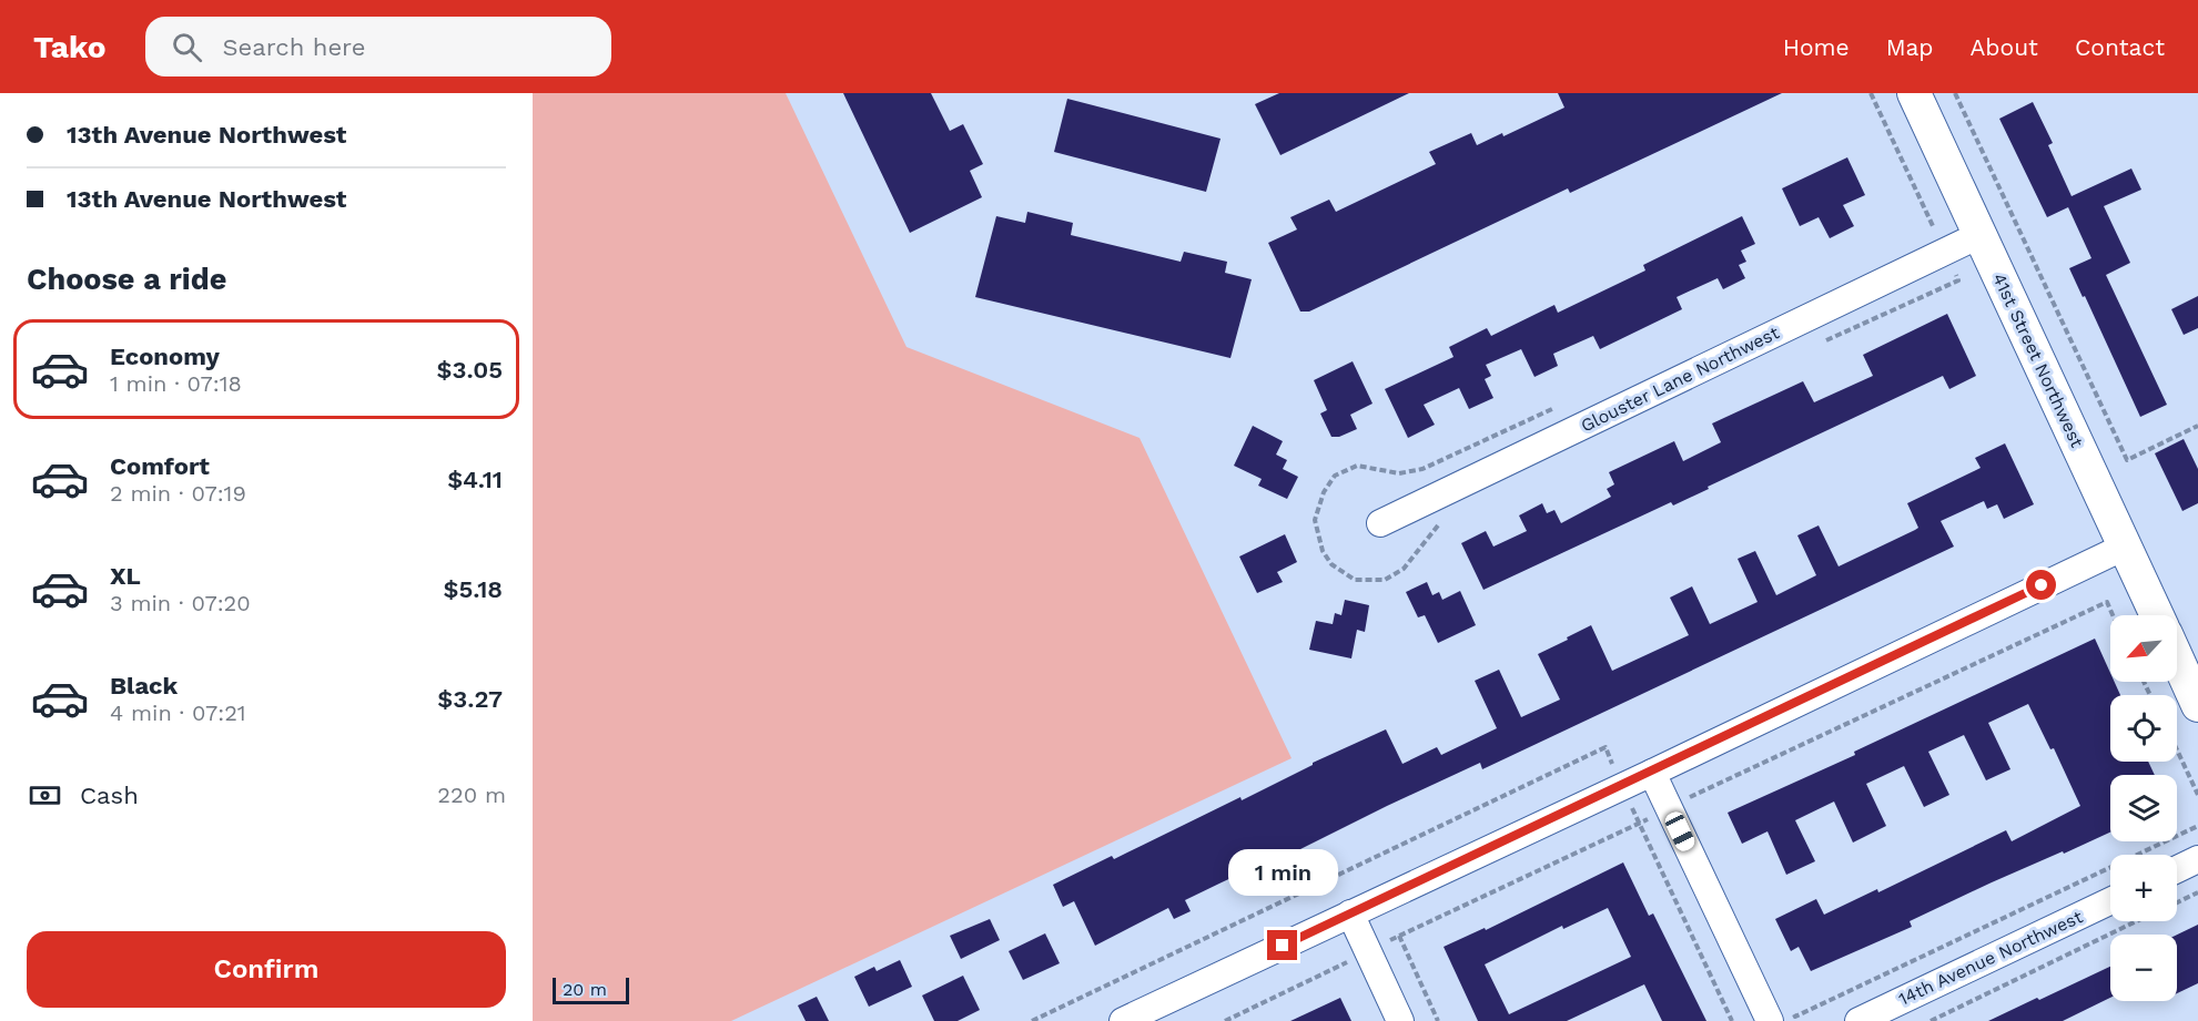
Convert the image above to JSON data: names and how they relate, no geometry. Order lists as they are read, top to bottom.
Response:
{
  "streets": {
    "main road": ["41st Street Northwest"],
    "street": ["Glouster Lane Northwest", "14th Avenue Northwest"]
  },
  "crossings": [
    ["41st Street Northwest", "Glouster Lane Northwest"]
  ],
  "scale_bar": "20 m",
  "north": "bottom left",
  "page": {
    "header": "Tako",
    "search": "Search here",
    "nav": [
      "Home",
      "Map",
      "About",
      "Contact"
    ],
    "banner": ["13th Avenue Northwest", "13th Avenue Northwest"],
    "heading": "Choose a ride",
    "list": [
      {
        "name": "Economy",
        "note": "1 min · 07:18",
        "value": "$3.05"
      },
      {
        "name": "Comfort",
        "note": "2 min · 07:19",
        "value": "$4.11"
      },
      {
        "name": "XL",
        "note": "3 min · 07:20",
        "value": "$5.18"
      },
      {
        "name": "Black",
        "note": "4 min · 07:21",
        "value": "$3.27"
      }
    ],
    "map_buttons": ["+", "−"],
    "pay": ["Cash", "220 m"],
    "bubble": "1 min",
    "buttons": "Confirm",
    "scale": "20 m"
  }
}
